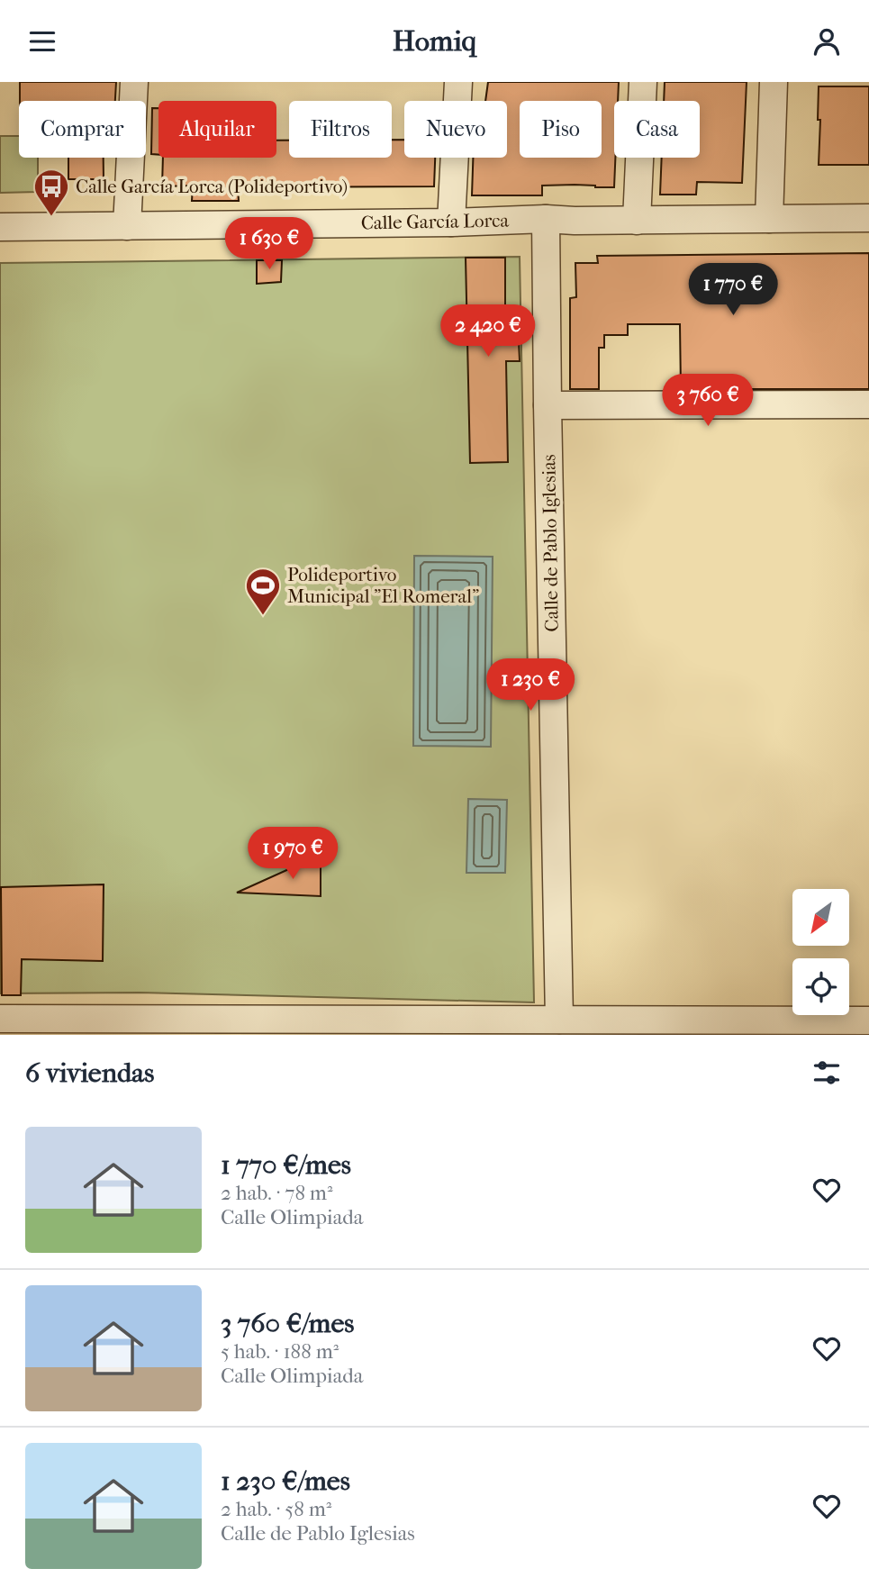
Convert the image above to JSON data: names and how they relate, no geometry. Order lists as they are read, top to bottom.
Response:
{
  "streets": {
    "street": ["Calle García Lorca", "Calle de Pablo Iglesias"]
  },
  "crossings": [
    ["Calle García Lorca", "Calle de Pablo Iglesias"]
  ],
  "places": {
    "bus stop": ["Calle García Lorca (Polideportivo)"],
    "sports": ["Polideportivo Municipal \"El Romeral\""]
  },
  "north": "bottom left",
  "page": {
    "header": "Homiq",
    "chip": [
      "Comprar",
      "Alquilar",
      "Filtros",
      "Nuevo",
      "Piso",
      "Casa"
    ],
    "price": [
      "1 630 €",
      "1 770 €",
      "2 420 €",
      "3 760 €",
      "1 230 €",
      "1 970 €"
    ],
    "heading": "6 viviendas",
    "list": [
      {
        "name": "1 770 €/mes",
        "note": "2 hab. · 78 m² · Calle Olimpiada"
      },
      {
        "name": "3 760 €/mes",
        "note": "5 hab. · 188 m² · Calle Olimpiada"
      },
      {
        "name": "1 230 €/mes",
        "note": "2 hab. · 58 m² · Calle de Pablo Iglesias"
      }
    ]
  }
}
